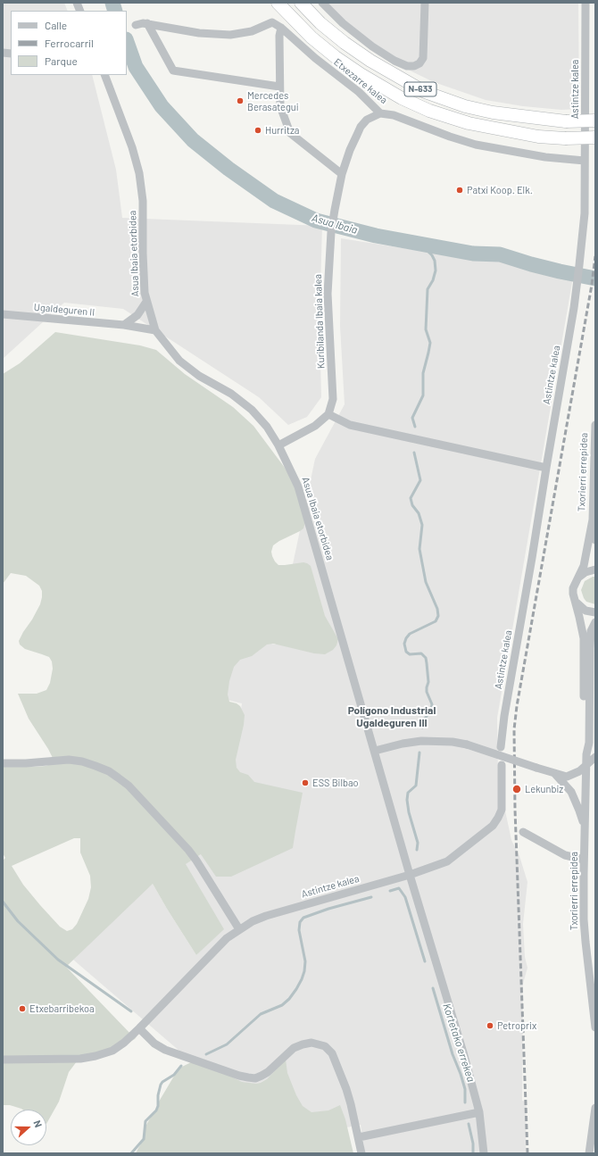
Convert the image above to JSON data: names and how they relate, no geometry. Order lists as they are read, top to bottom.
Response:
{
  "streets": {
    "highway": ["N-633"],
    "street": [
      "Etxezarre kalea",
      "Astintze kalea",
      "Asua Ibaia etorbidea",
      "Ugaldeguren II",
      "Kuribilanda Ibaia kalea",
      "Txorierri errepidea"
    ]
  },
  "crossings": [
    ["Etxezarre kalea", "Astintze kalea"],
    ["Etxezarre kalea", "Kuribilanda Ibaia kalea"],
    ["Astintze kalea", "Asua Ibaia etorbidea"],
    ["Asua Ibaia etorbidea", "Ugaldeguren II"]
  ],
  "districts": ["Polígono Industrial Ugaldeguren III"],
  "water": ["Asua Ibaia", "Kortetako errekea"],
  "places": [
    "Mercedes Berasategui",
    "Hurritza",
    "Patxi Koop. Elk.",
    "ESS Bilbao",
    "Lekunbiz",
    "Etxebarribekoa",
    "Petroprix"
  ],
  "legend": ["Calle", "Ferrocarril", "Parque"],
  "north": "right"
}
